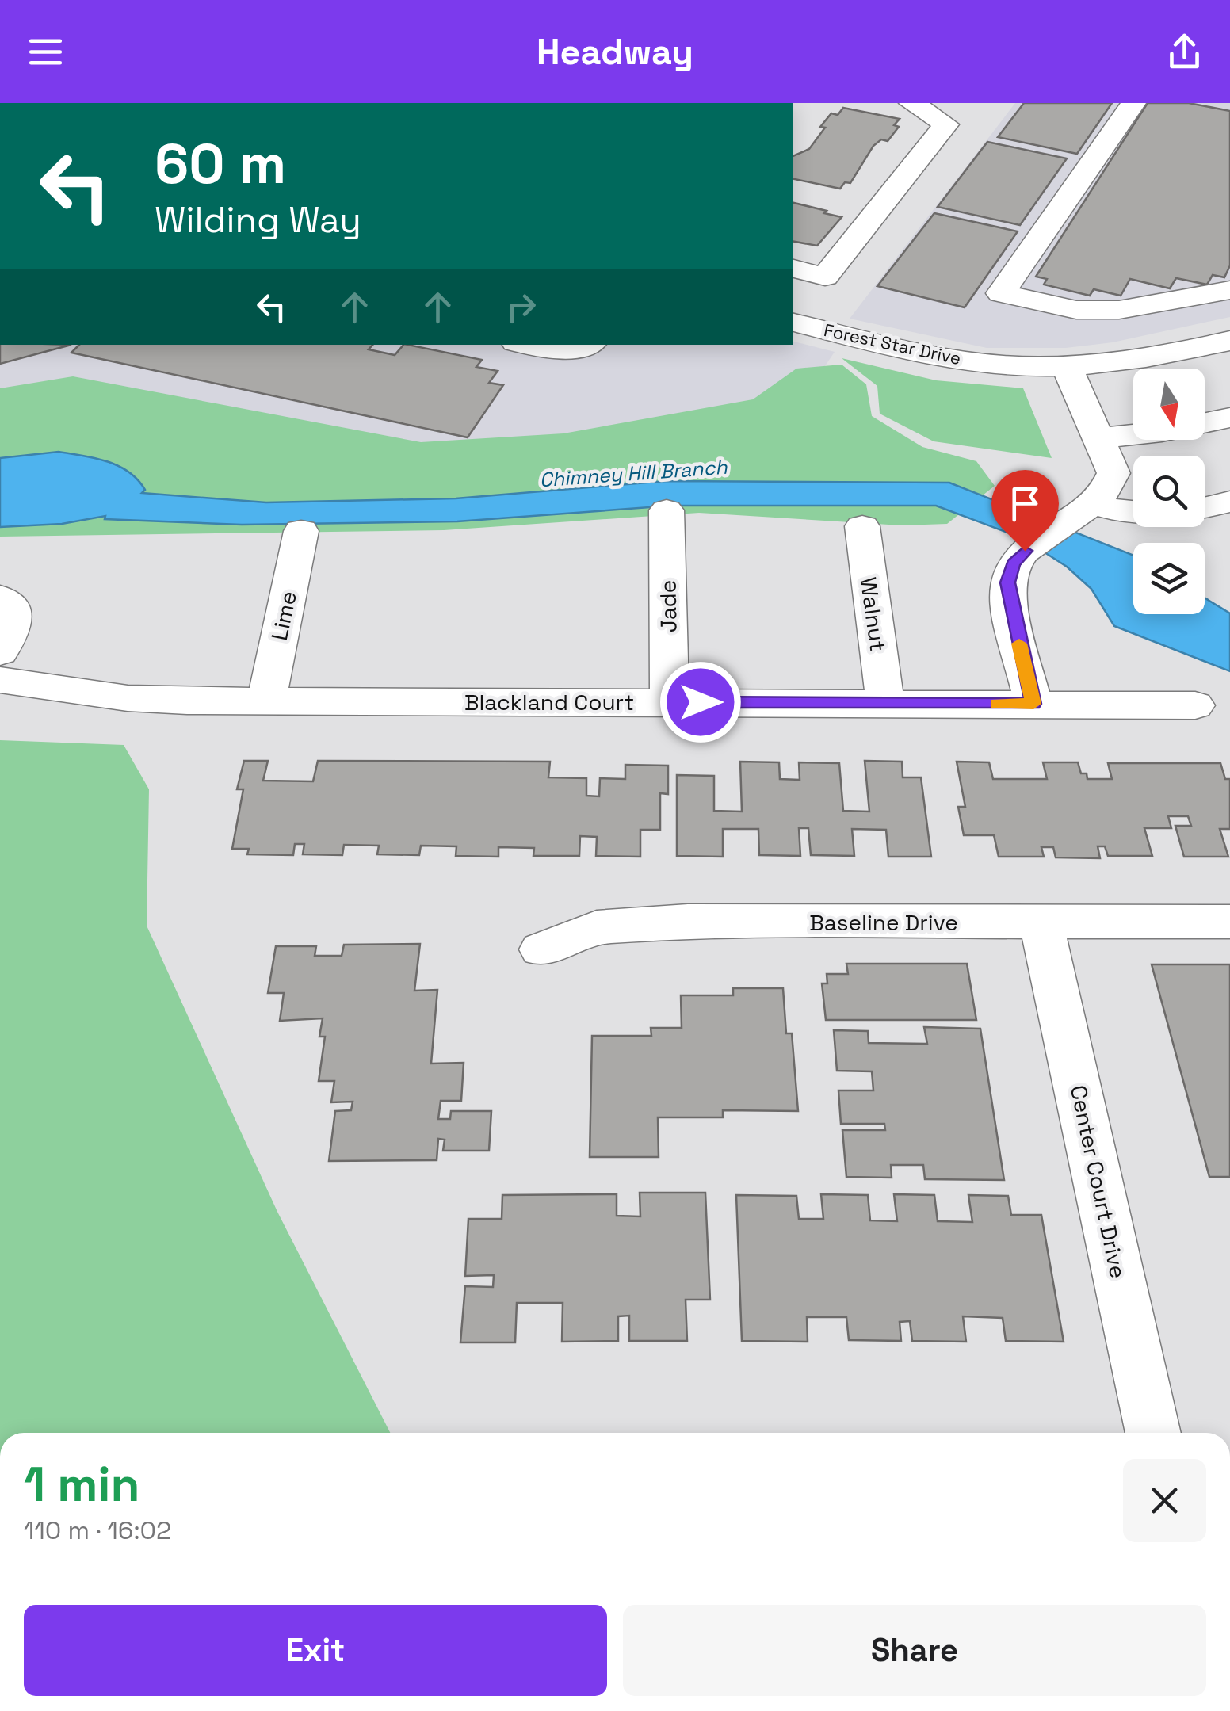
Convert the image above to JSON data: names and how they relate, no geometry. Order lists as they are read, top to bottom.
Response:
{
  "streets": {
    "street": [
      "Forest Star Drive",
      "Jade",
      "Walnut",
      "Lime",
      "Blackland Court",
      "Baseline Drive",
      "Center Court Drive"
    ]
  },
  "crossings": [
    ["Jade", "Blackland Court"],
    ["Walnut", "Blackland Court"],
    ["Lime", "Blackland Court"],
    ["Baseline Drive", "Center Court Drive"]
  ],
  "water": ["Chimney Hill Branch"],
  "north": "bottom",
  "page": {
    "header": "Headway",
    "turn": ["60 m", "Wilding Way"],
    "heading": ["1 min", "110 m · 16:02"],
    "buttons": ["Exit", "Share"]
  }
}
